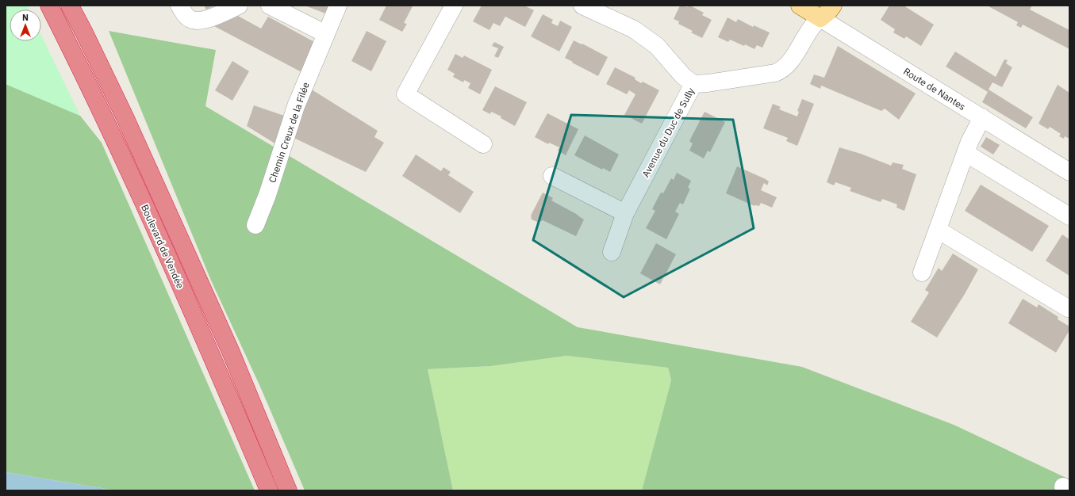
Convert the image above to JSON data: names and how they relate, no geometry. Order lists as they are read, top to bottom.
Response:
{
  "streets": {
    "highway": ["Boulevard de Vendée"],
    "main road": ["Route de Nantes"],
    "street": ["Chemin Creux de la Filée", "Avenue du Duc de Sully"]
  },
  "crossings": [
    ["Route de Nantes", "Avenue du Duc de Sully"]
  ],
  "north": "top"
}
